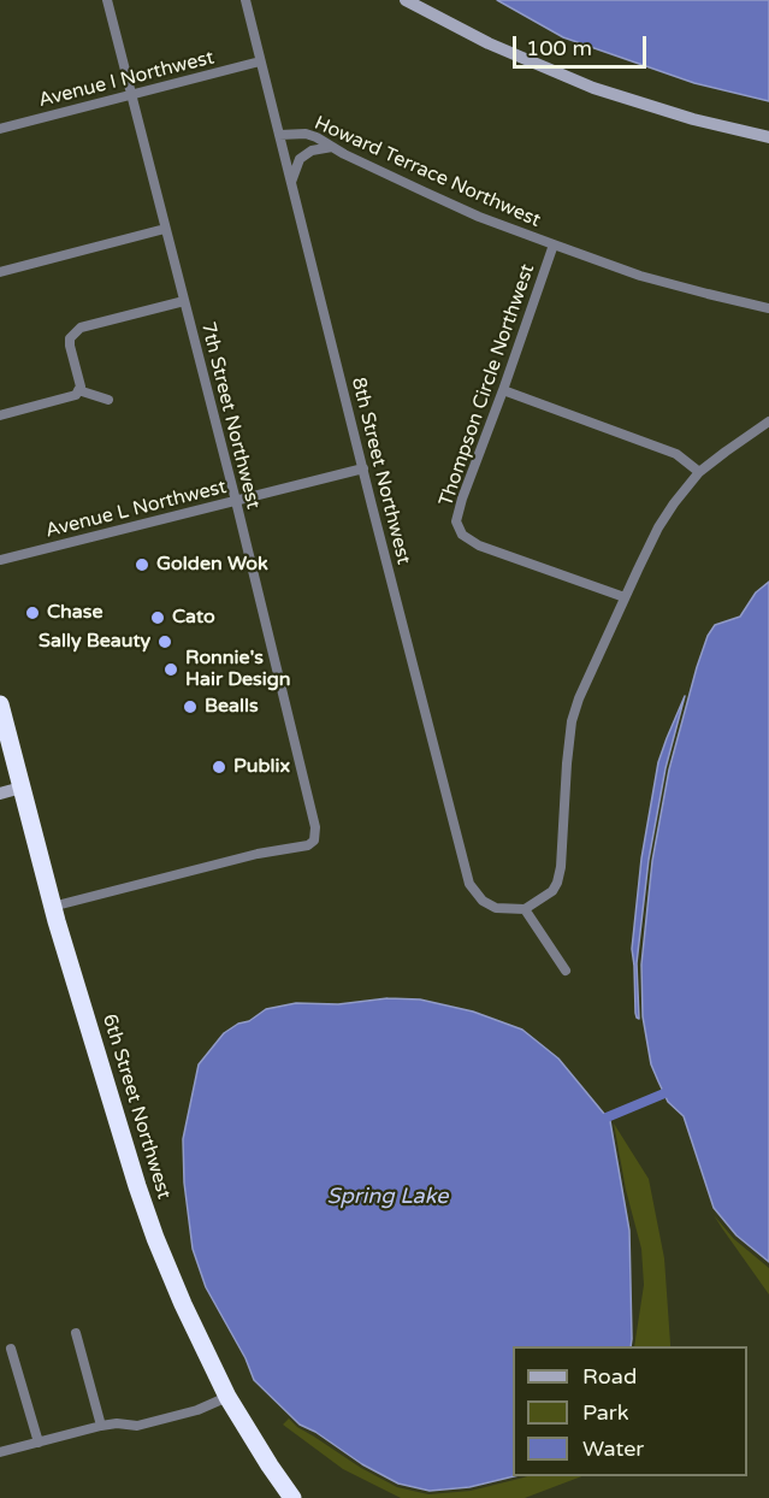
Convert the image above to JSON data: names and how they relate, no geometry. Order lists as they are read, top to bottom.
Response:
{
  "streets": {
    "highway": ["6th Street Northwest"],
    "street": [
      "Avenue I Northwest",
      "Howard Terrace Northwest",
      "Thompson Circle Northwest",
      "7th Street Northwest",
      "8th Street Northwest",
      "Avenue L Northwest"
    ]
  },
  "crossings": [
    ["Avenue I Northwest", "7th Street Northwest"],
    ["Avenue I Northwest", "8th Street Northwest"],
    ["Howard Terrace Northwest", "Thompson Circle Northwest"],
    ["Howard Terrace Northwest", "8th Street Northwest"],
    ["7th Street Northwest", "Avenue L Northwest"],
    ["7th Street Northwest", "6th Street Northwest"],
    ["8th Street Northwest", "Avenue L Northwest"]
  ],
  "water": ["Spring Lake"],
  "places": [
    "Golden Wok",
    "Chase",
    "Cato",
    "Sally Beauty",
    "Ronnie's Hair Design",
    "Bealls",
    "Publix"
  ],
  "legend": ["Road", "Park", "Water"],
  "scale_bar": "100 m"
}
